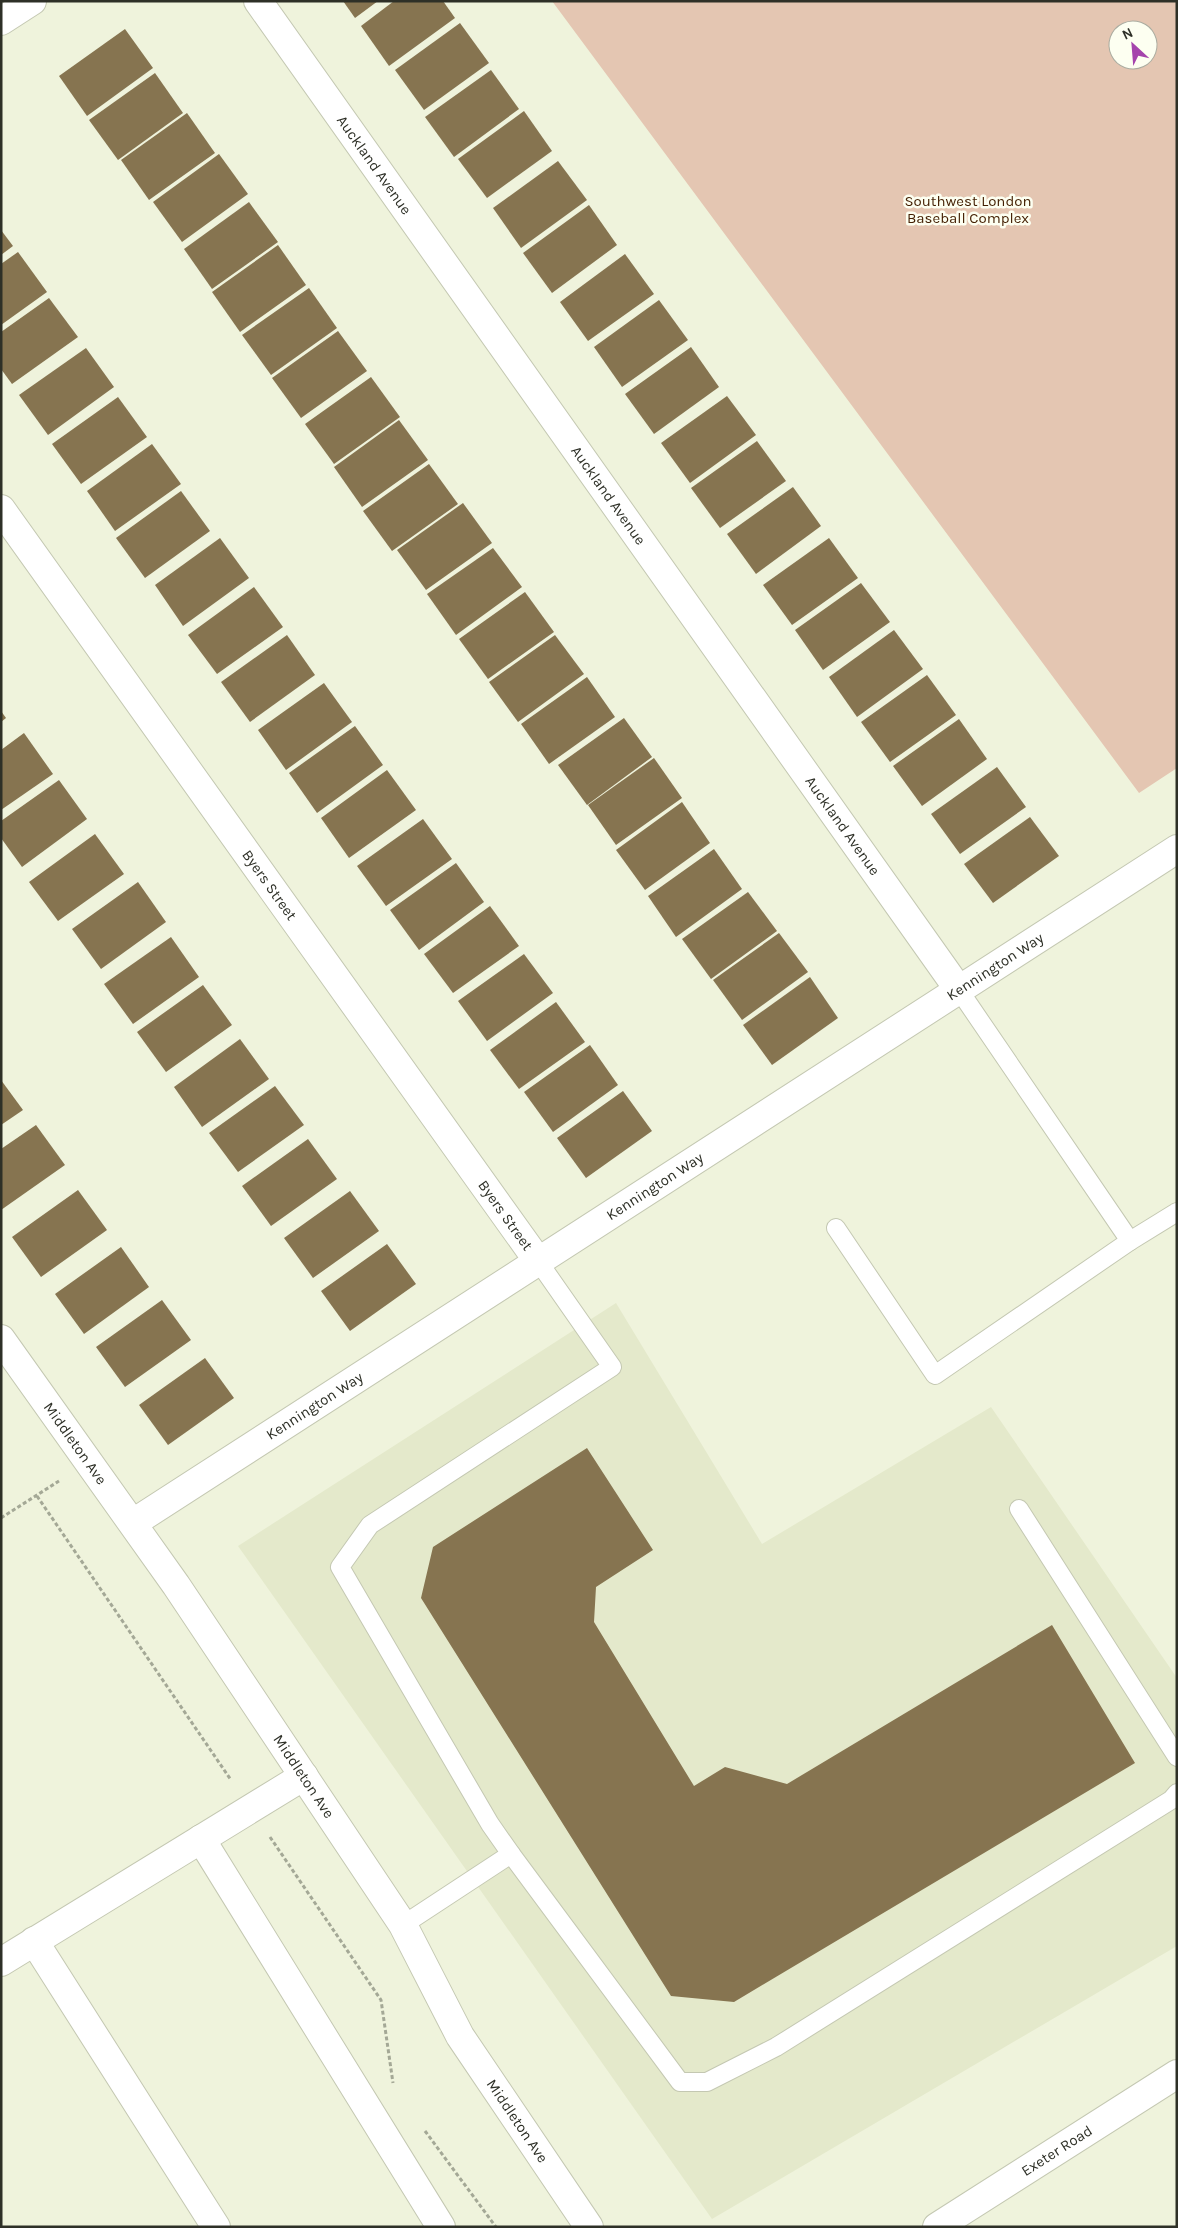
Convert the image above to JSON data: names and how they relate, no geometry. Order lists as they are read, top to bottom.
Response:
{
  "streets": {
    "street": [
      "Auckland Avenue",
      "Byers Street",
      "Kennington Way",
      "Middleton Ave",
      "Exeter Road"
    ]
  },
  "crossings": [
    ["Auckland Avenue", "Kennington Way"],
    ["Byers Street", "Kennington Way"],
    ["Kennington Way", "Middleton Ave"]
  ],
  "parks": ["Southwest London Baseball Complex"],
  "north": "top left"
}
